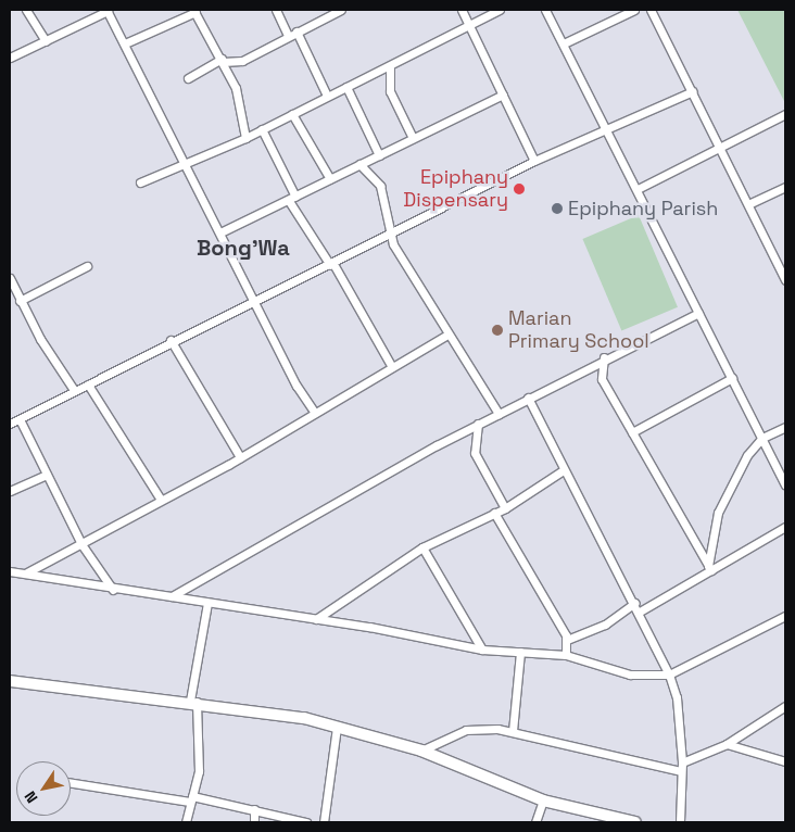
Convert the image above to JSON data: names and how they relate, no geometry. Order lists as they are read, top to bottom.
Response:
{
  "districts": ["Bong'Wa"],
  "places": ["Epiphany Dispensary", "Epiphany Parish", "Marian Primary School"],
  "north": "bottom left"
}
